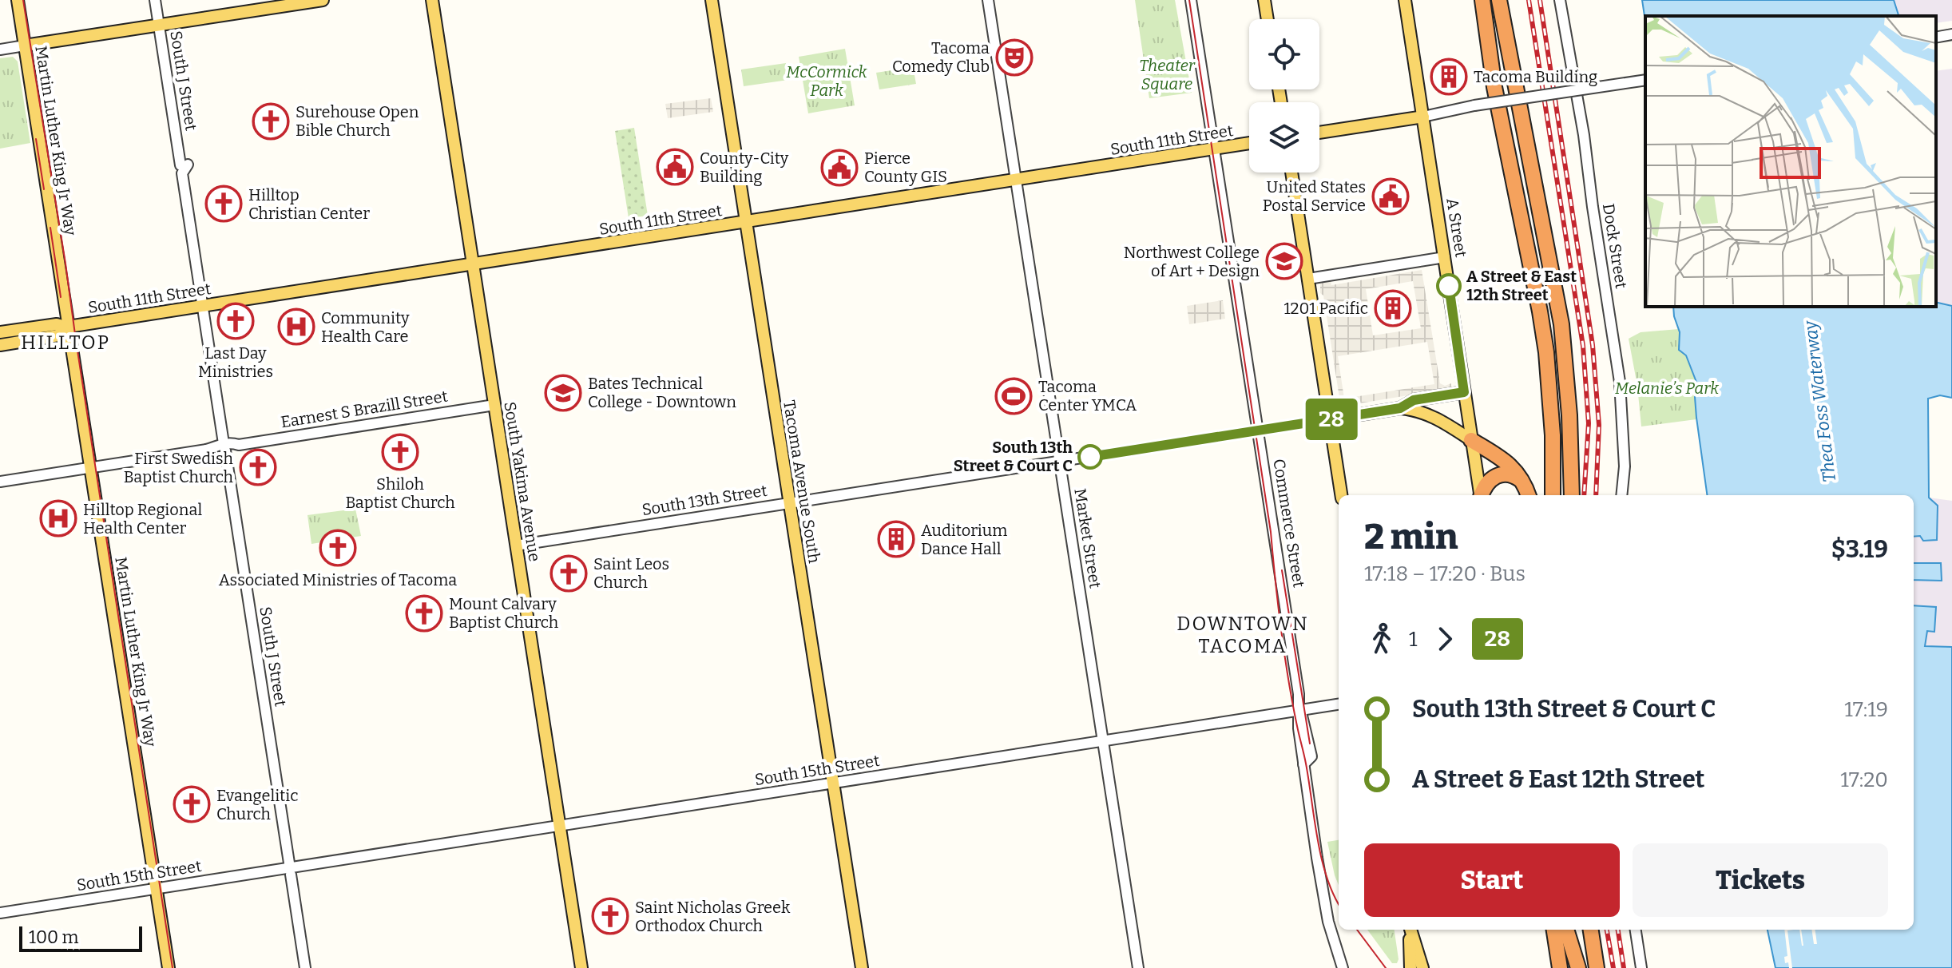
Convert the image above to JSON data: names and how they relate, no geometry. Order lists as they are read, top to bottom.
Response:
{
  "streets": {
    "main road": [
      "South 11th Street",
      "Martin Luther King Jr Way",
      "A Street",
      "South Yakima Avenue",
      "Tacoma Avenue South",
      "South 13th Street"
    ],
    "street": [
      "South J Street",
      "Dock Street",
      "Earnest S Brazill Street",
      "Commerce Street",
      "Market Street",
      "South 15th Street"
    ]
  },
  "crossings": [
    ["South J Street", "South 11th Street"],
    ["South J Street", "Earnest S Brazill Street"],
    ["South J Street", "South 15th Street"],
    ["South 11th Street", "Martin Luther King Jr Way"],
    ["South 11th Street", "South Yakima Avenue"],
    ["South 11th Street", "Tacoma Avenue South"],
    ["South 11th Street", "Commerce Street"],
    ["South 11th Street", "Market Street"],
    ["Martin Luther King Jr Way", "Earnest S Brazill Street"],
    ["Martin Luther King Jr Way", "South 15th Street"],
    ["A Street", "South 13th Street"],
    ["Earnest S Brazill Street", "South Yakima Avenue"],
    ["South Yakima Avenue", "South 13th Street"],
    ["South Yakima Avenue", "South 15th Street"],
    ["Tacoma Avenue South", "South 13th Street"],
    ["Tacoma Avenue South", "South 15th Street"],
    ["South 13th Street", "Commerce Street"],
    ["South 13th Street", "Market Street"],
    ["Commerce Street", "South 15th Street"],
    ["Market Street", "South 15th Street"]
  ],
  "districts": ["HILLTOP", "DOWNTOWN TACOMA"],
  "water": ["Thea Foss Waterway"],
  "parks": ["Theater Square", "McCormick Park", "Melanie’s Park"],
  "places": {
    "theatre": ["Tacoma Comedy Club"],
    "building": ["Tacoma Building", "1201 Pacific", "Auditorium Dance Hall"],
    "church": [
      "Surehouse Open Bible Church",
      "Hilltop Christian Center",
      "Last Day Ministries",
      "Shiloh Baptist Church",
      "First Swedish Baptist Church",
      "Associated Ministries of Tacoma",
      "Saint Leos Church",
      "Mount Calvary Baptist Church",
      "Evangelitic Church",
      "Saint Nicholas Greek Orthodox Church"
    ],
    "public building": ["County-City Building", "Pierce County GIS", "United States Postal Service"],
    "school or university": ["Northwest College of Art + Design", "Bates Technical College - Downtown"],
    "other": ["A Street & East 12th Street", "South 13th Street & Court C"],
    "hospital": ["Community Health Care", "Hilltop Regional Health Center"],
    "sports": ["Tacoma Center YMCA"]
  },
  "lines": ["bus line 28"],
  "scale_bar": "100 m",
  "page": {
    "on_map": "28",
    "heading": ["2 min", "17:18 – 17:20 · Bus", "$3.19"],
    "legs": ["1", "28"],
    "list": [
      {
        "name": "South 13th Street & Court C",
        "value": "17:19"
      },
      {
        "name": "A Street & East 12th Street",
        "value": "17:20"
      }
    ],
    "buttons": ["Start", "Tickets"],
    "scale": "100 m"
  }
}
